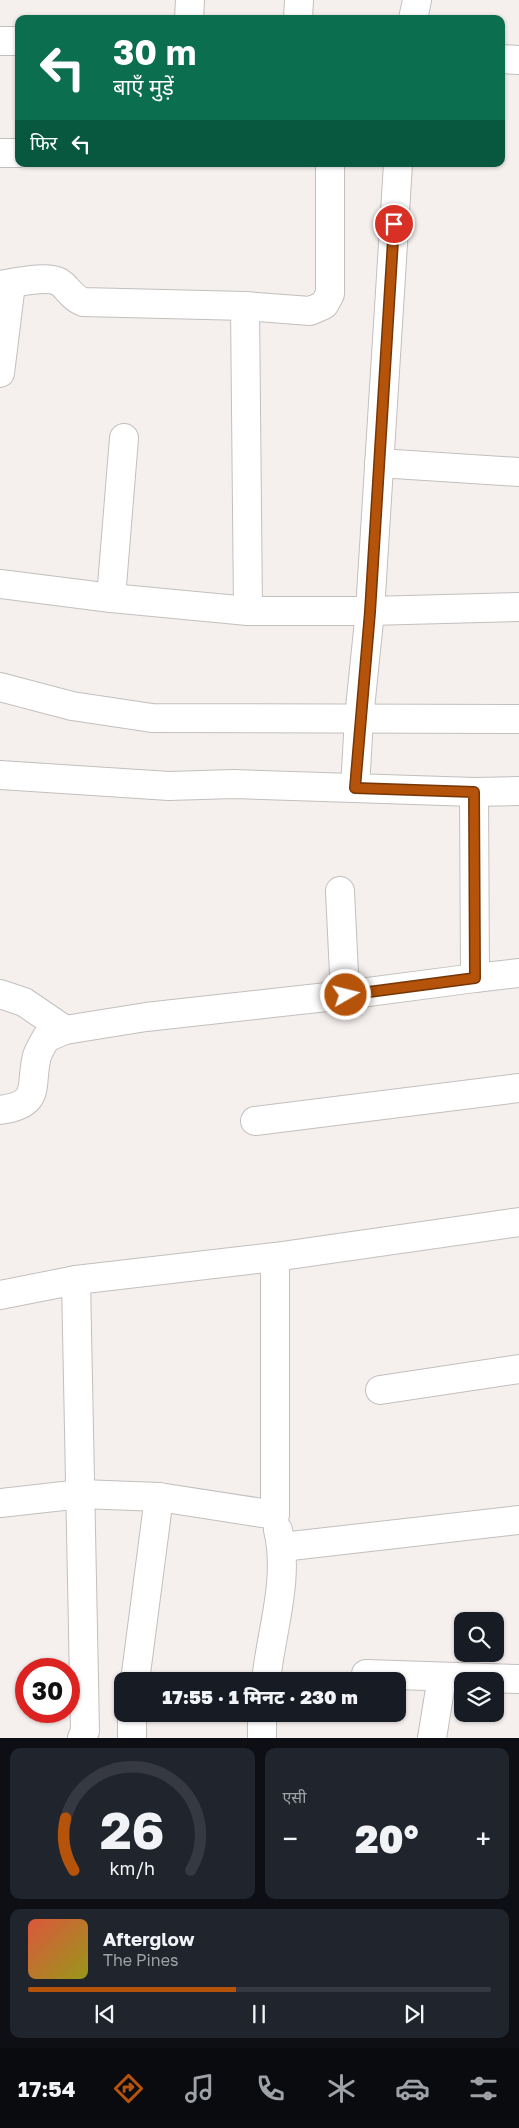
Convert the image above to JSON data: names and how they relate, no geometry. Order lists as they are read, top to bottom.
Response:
{
  "page": {
    "turn": ["30 m", "बाएँ मुड़ें"],
    "then": "फिर",
    "limit": "30",
    "trip": "17:55 · 1 मिनट · 230 m",
    "tile": "एसी",
    "heat": ["−", "20°", "+"],
    "song": ["Afterglow", "The Pines"],
    "tabs": "17:54",
    "gauge": ["26", "km/h"]
  }
}
